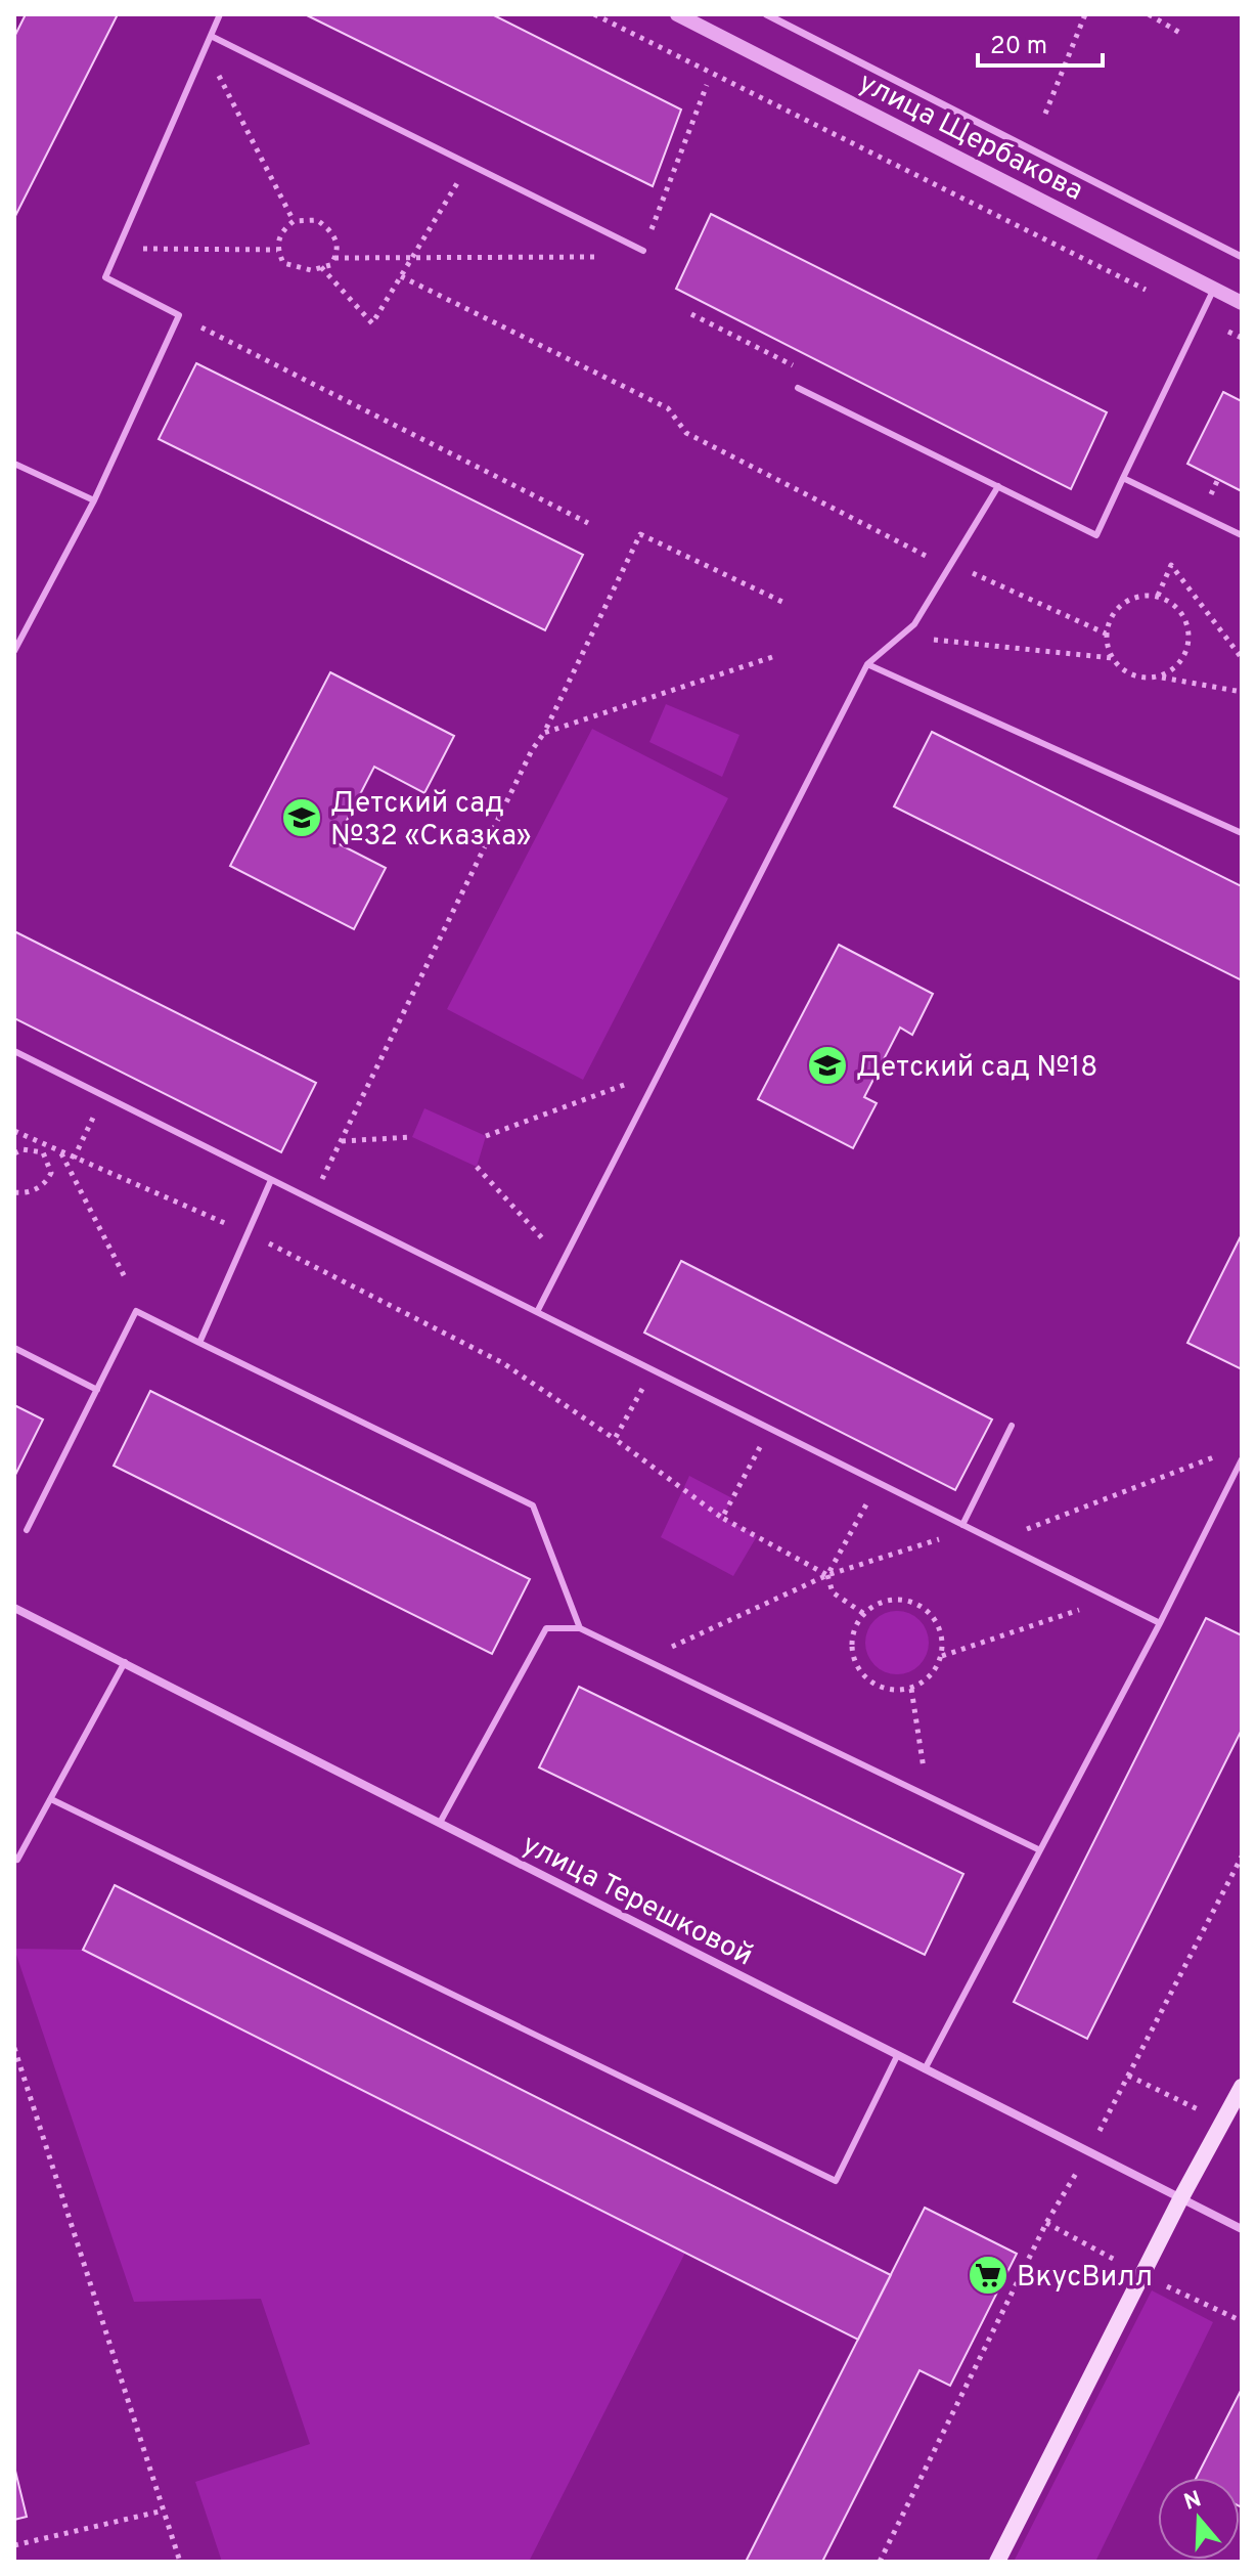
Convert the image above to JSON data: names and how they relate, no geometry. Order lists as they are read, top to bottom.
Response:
{
  "streets": {
    "street": ["улица Щербакова", "улица Терешковой"]
  },
  "places": {
    "school or university": ["Детский сад №32 «Сказка»", "Детский сад №18"],
    "supermarket": ["ВкусВилл"]
  },
  "scale_bar": "20 m",
  "north": "top"
}
